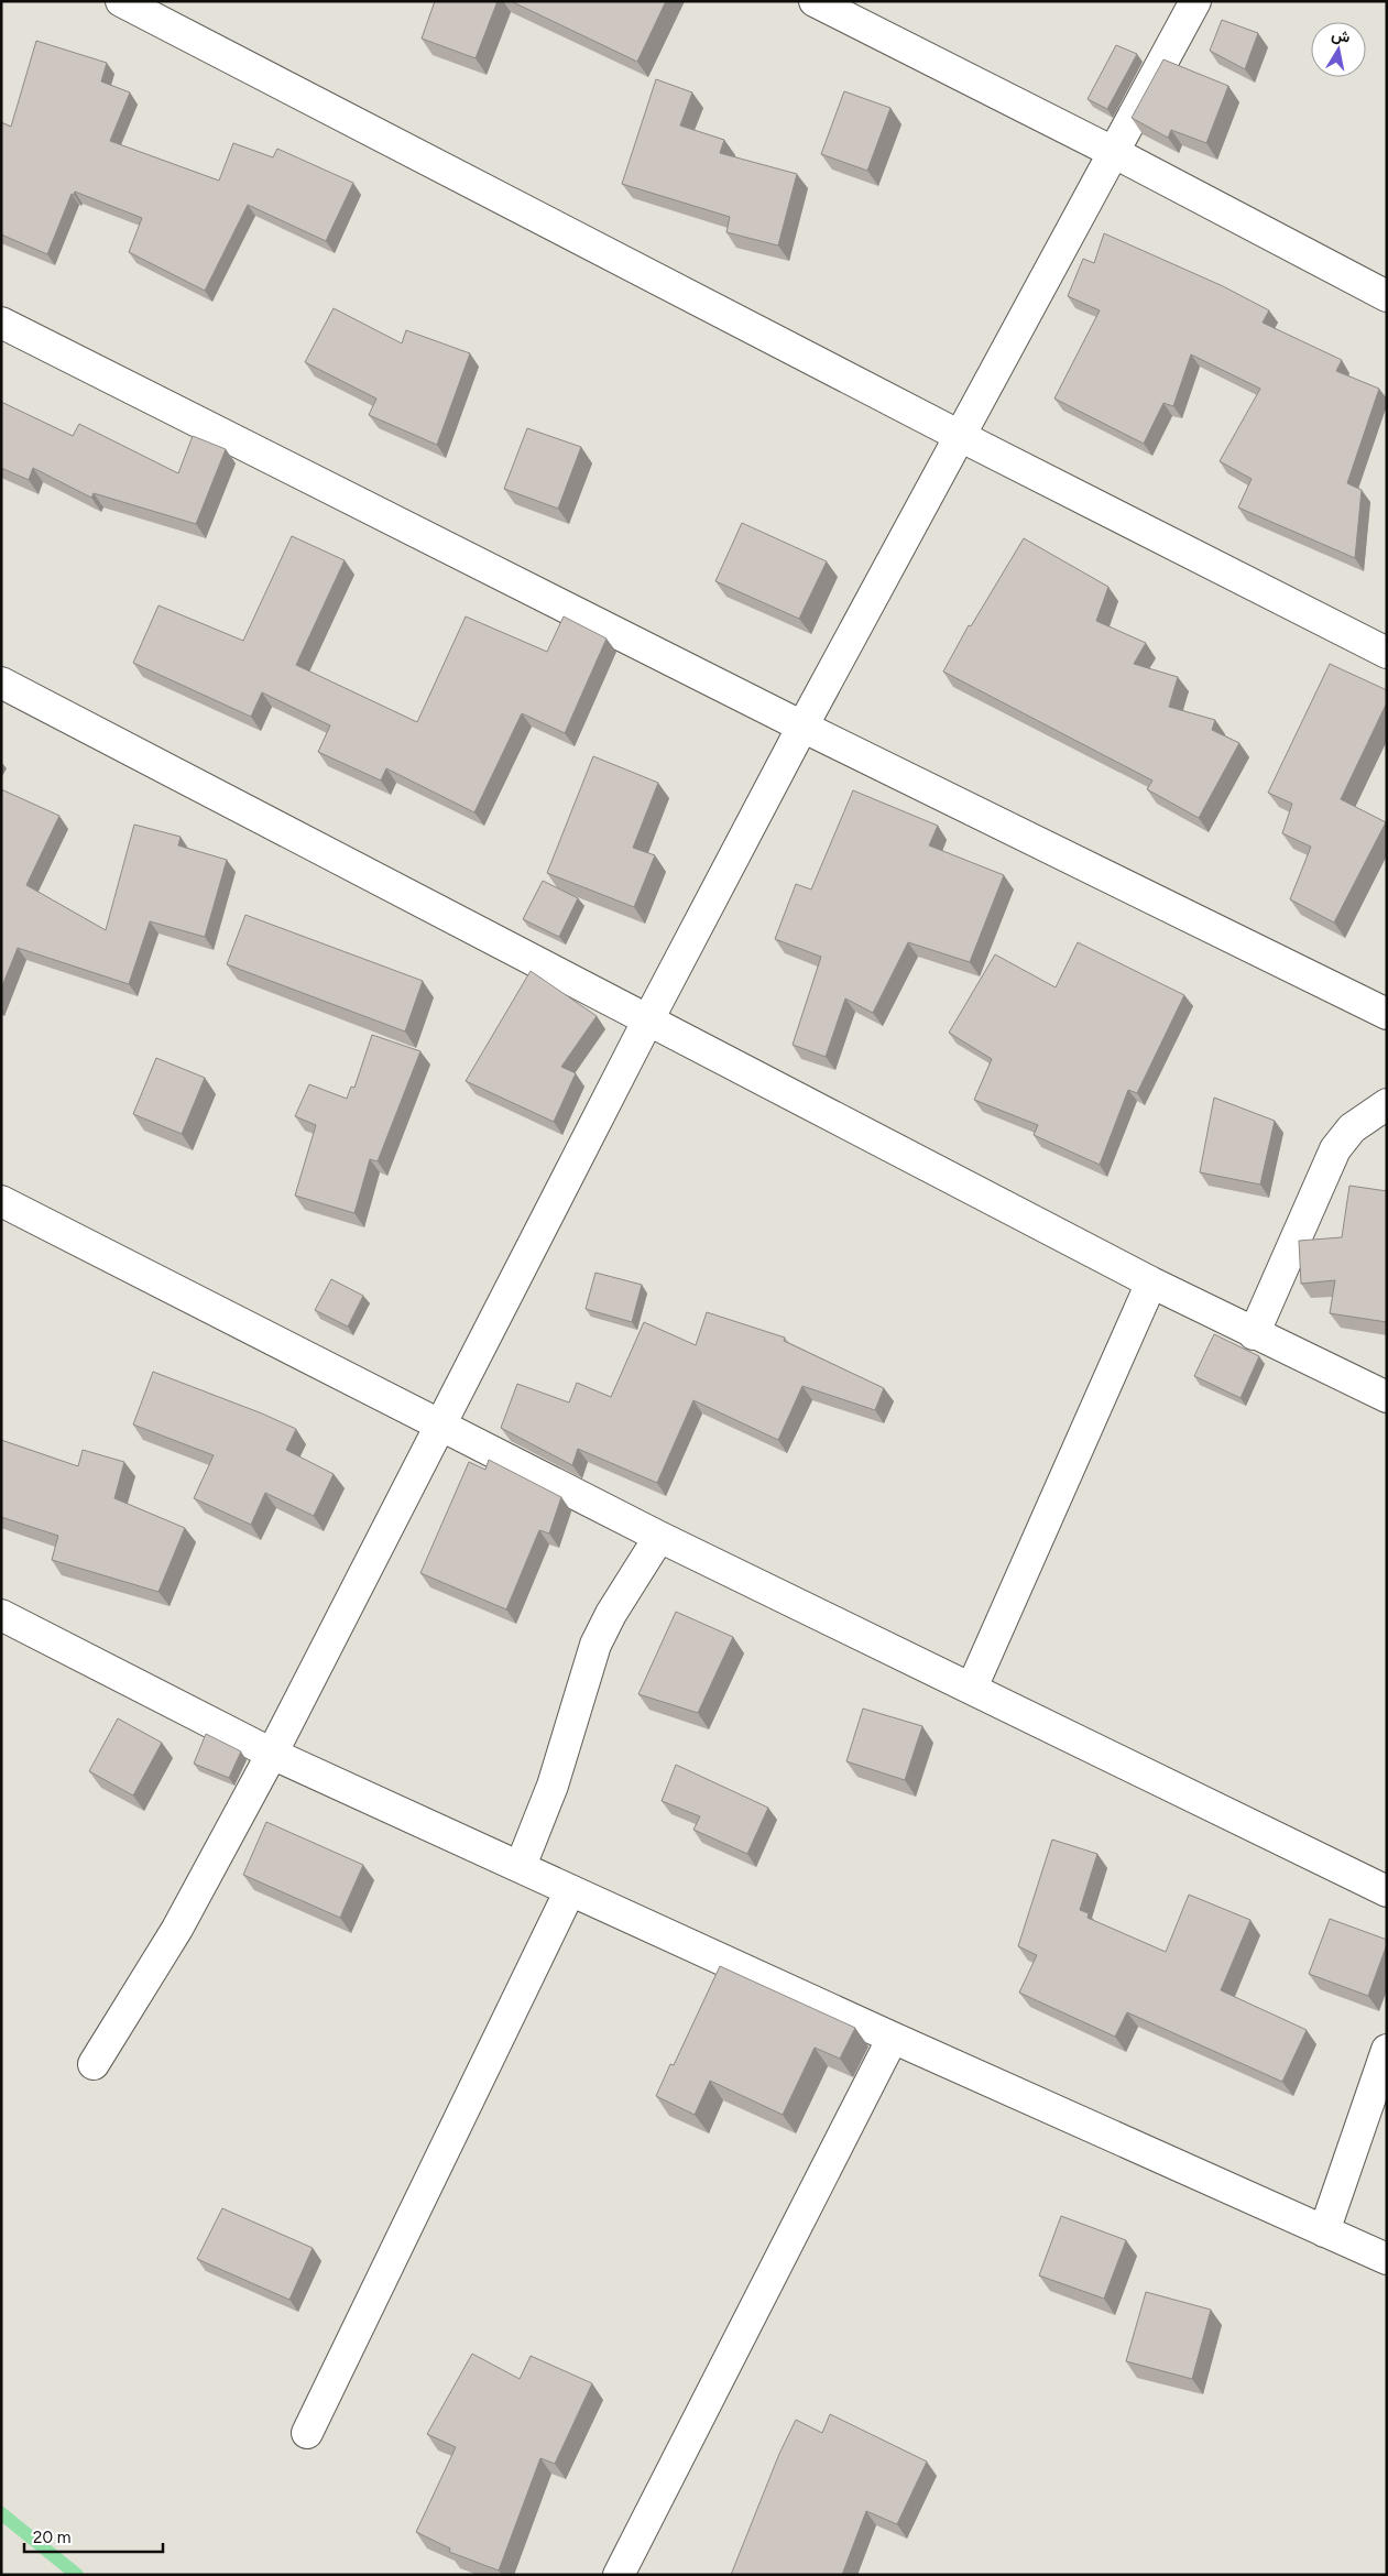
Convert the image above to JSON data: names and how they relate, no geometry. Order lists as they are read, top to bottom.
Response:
{
  "scale_bar": "20 m",
  "north": "top"
}
